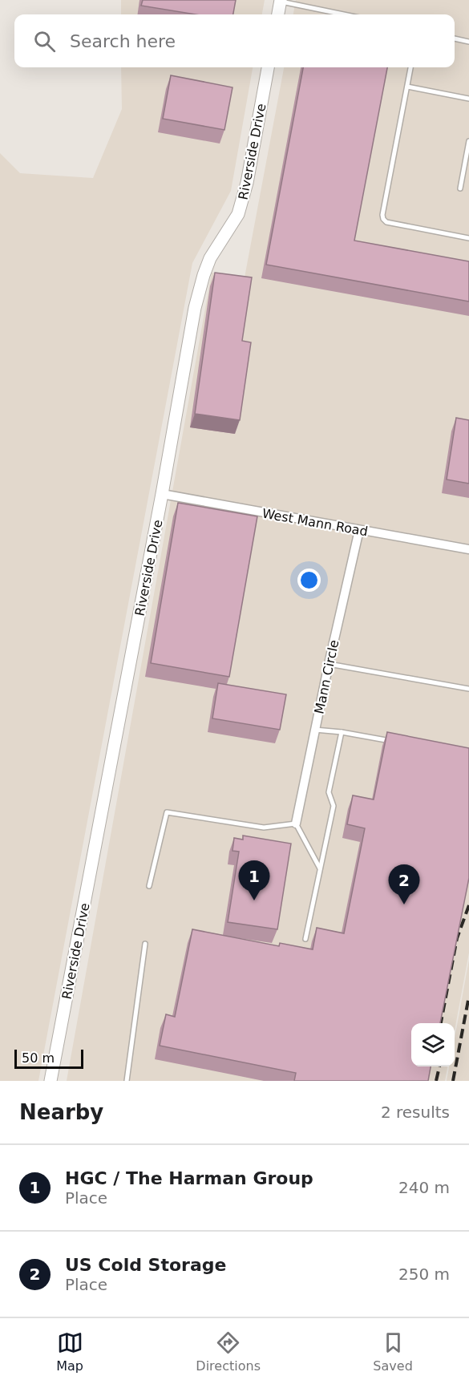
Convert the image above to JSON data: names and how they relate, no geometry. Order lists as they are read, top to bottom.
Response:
{
  "streets": {
    "street": ["Riverside Drive", "West Mann Road", "Mann Circle"]
  },
  "crossings": [
    ["Riverside Drive", "West Mann Road"],
    ["West Mann Road", "Mann Circle"]
  ],
  "scale_bar": "50 m",
  "page": {
    "search": "Search here",
    "pins": ["1", "2"],
    "scale": "50 m",
    "heading": ["Nearby", "2 results"],
    "list": [
      {
        "mark": "1",
        "name": "HGC / The Harman Group",
        "note": "Place",
        "value": "240 m"
      },
      {
        "mark": "2",
        "name": "US Cold Storage",
        "note": "Place",
        "value": "250 m"
      }
    ],
    "nav": ["Map", "Directions", "Saved"]
  }
}
